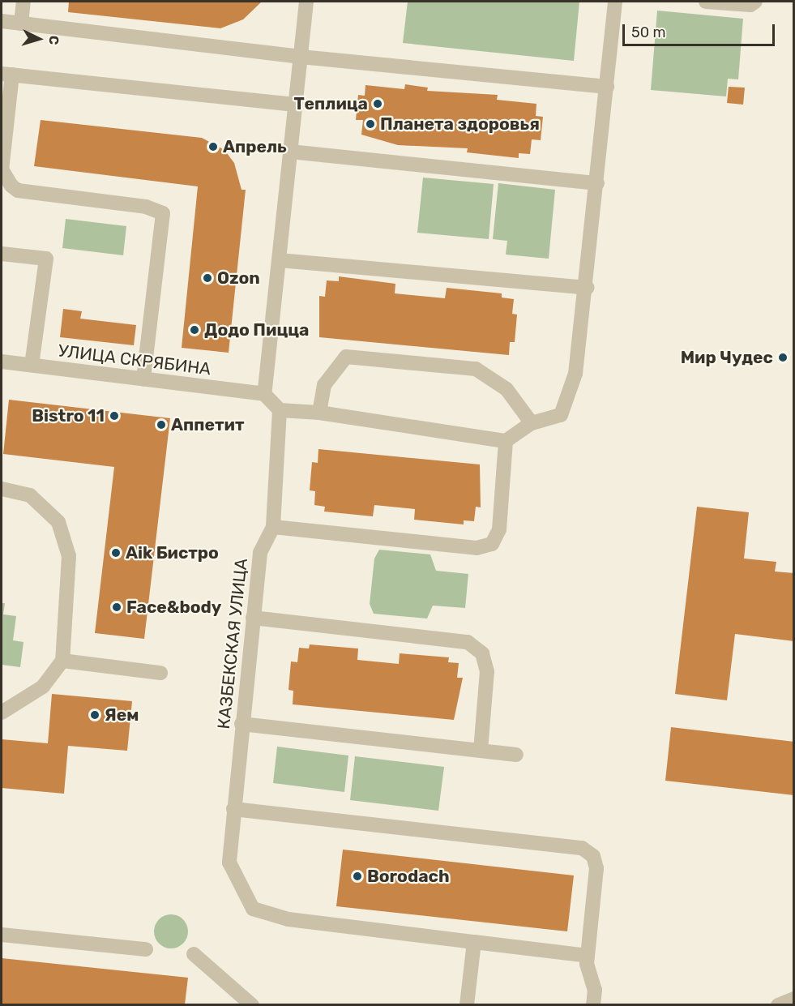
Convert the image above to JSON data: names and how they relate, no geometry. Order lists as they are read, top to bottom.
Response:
{
  "streets": {
    "street": ["УЛИЦА СКРЯБИНА", "КАЗБЕКСКАЯ УЛИЦА"]
  },
  "places": [
    "Теплица",
    "Планета здоровья",
    "Апрель",
    "Ozon",
    "Додо Пицца",
    "Мир Чудес",
    "Bistro 11",
    "Аппетит",
    "Aik Бистро",
    "Face&body",
    "Яем",
    "Borodach"
  ],
  "scale_bar": "50 m",
  "north": "right"
}
